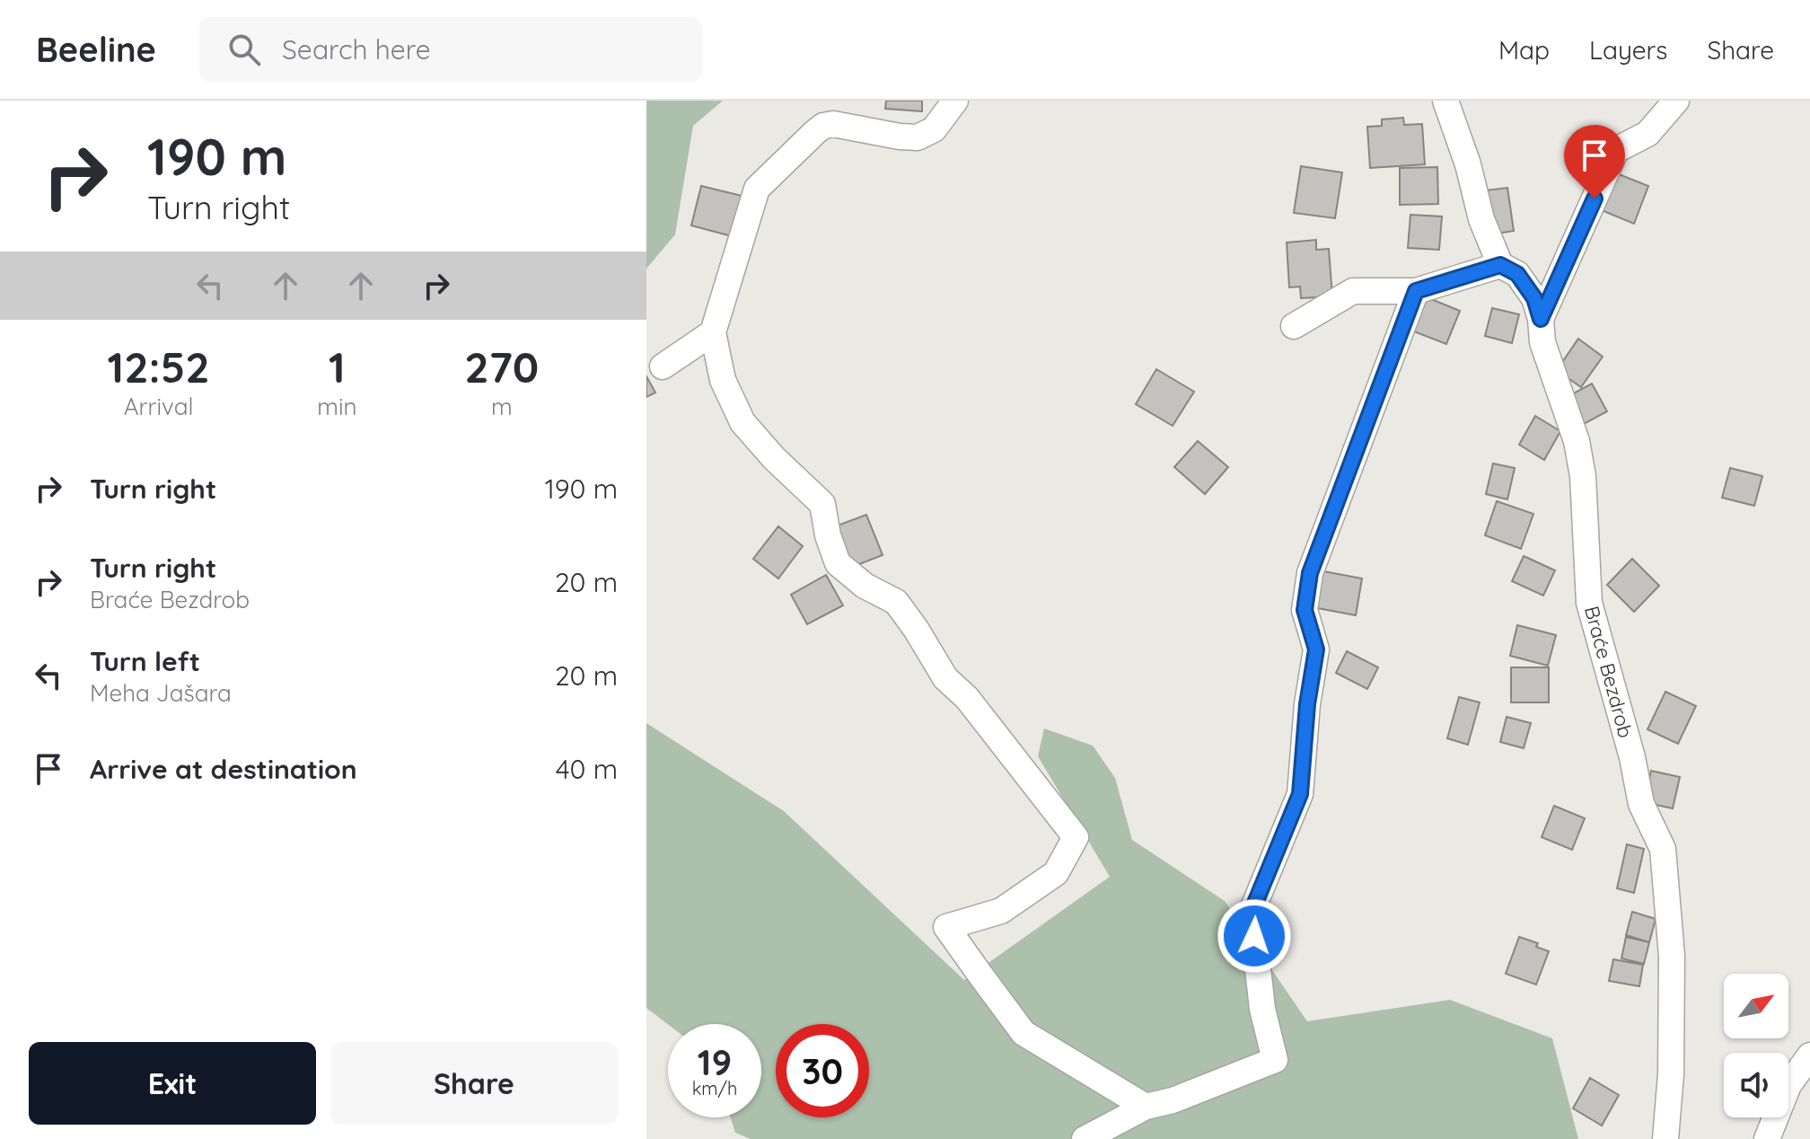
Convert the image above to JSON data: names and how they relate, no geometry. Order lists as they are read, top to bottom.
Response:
{
  "streets": {
    "street": ["Braće Bezdrob"]
  },
  "north": "top right",
  "page": {
    "header": "Beeline",
    "search": "Search here",
    "nav": ["Map", "Layers", "Share"],
    "turn": ["190 m", "Turn right"],
    "eta": [
      "12:52",
      "Arrival",
      "1",
      "min",
      "270",
      "m"
    ],
    "list": [
      {
        "name": "Turn right",
        "value": "190 m"
      },
      {
        "name": "Turn right",
        "note": "Braće Bezdrob",
        "value": "20 m"
      },
      {
        "name": "Turn left",
        "note": "Meha Jašara",
        "value": "20 m"
      },
      {
        "name": "Arrive at destination",
        "value": "40 m"
      }
    ],
    "speed": "19 km/h",
    "limit": "30",
    "buttons": ["Exit", "Share"]
  }
}
